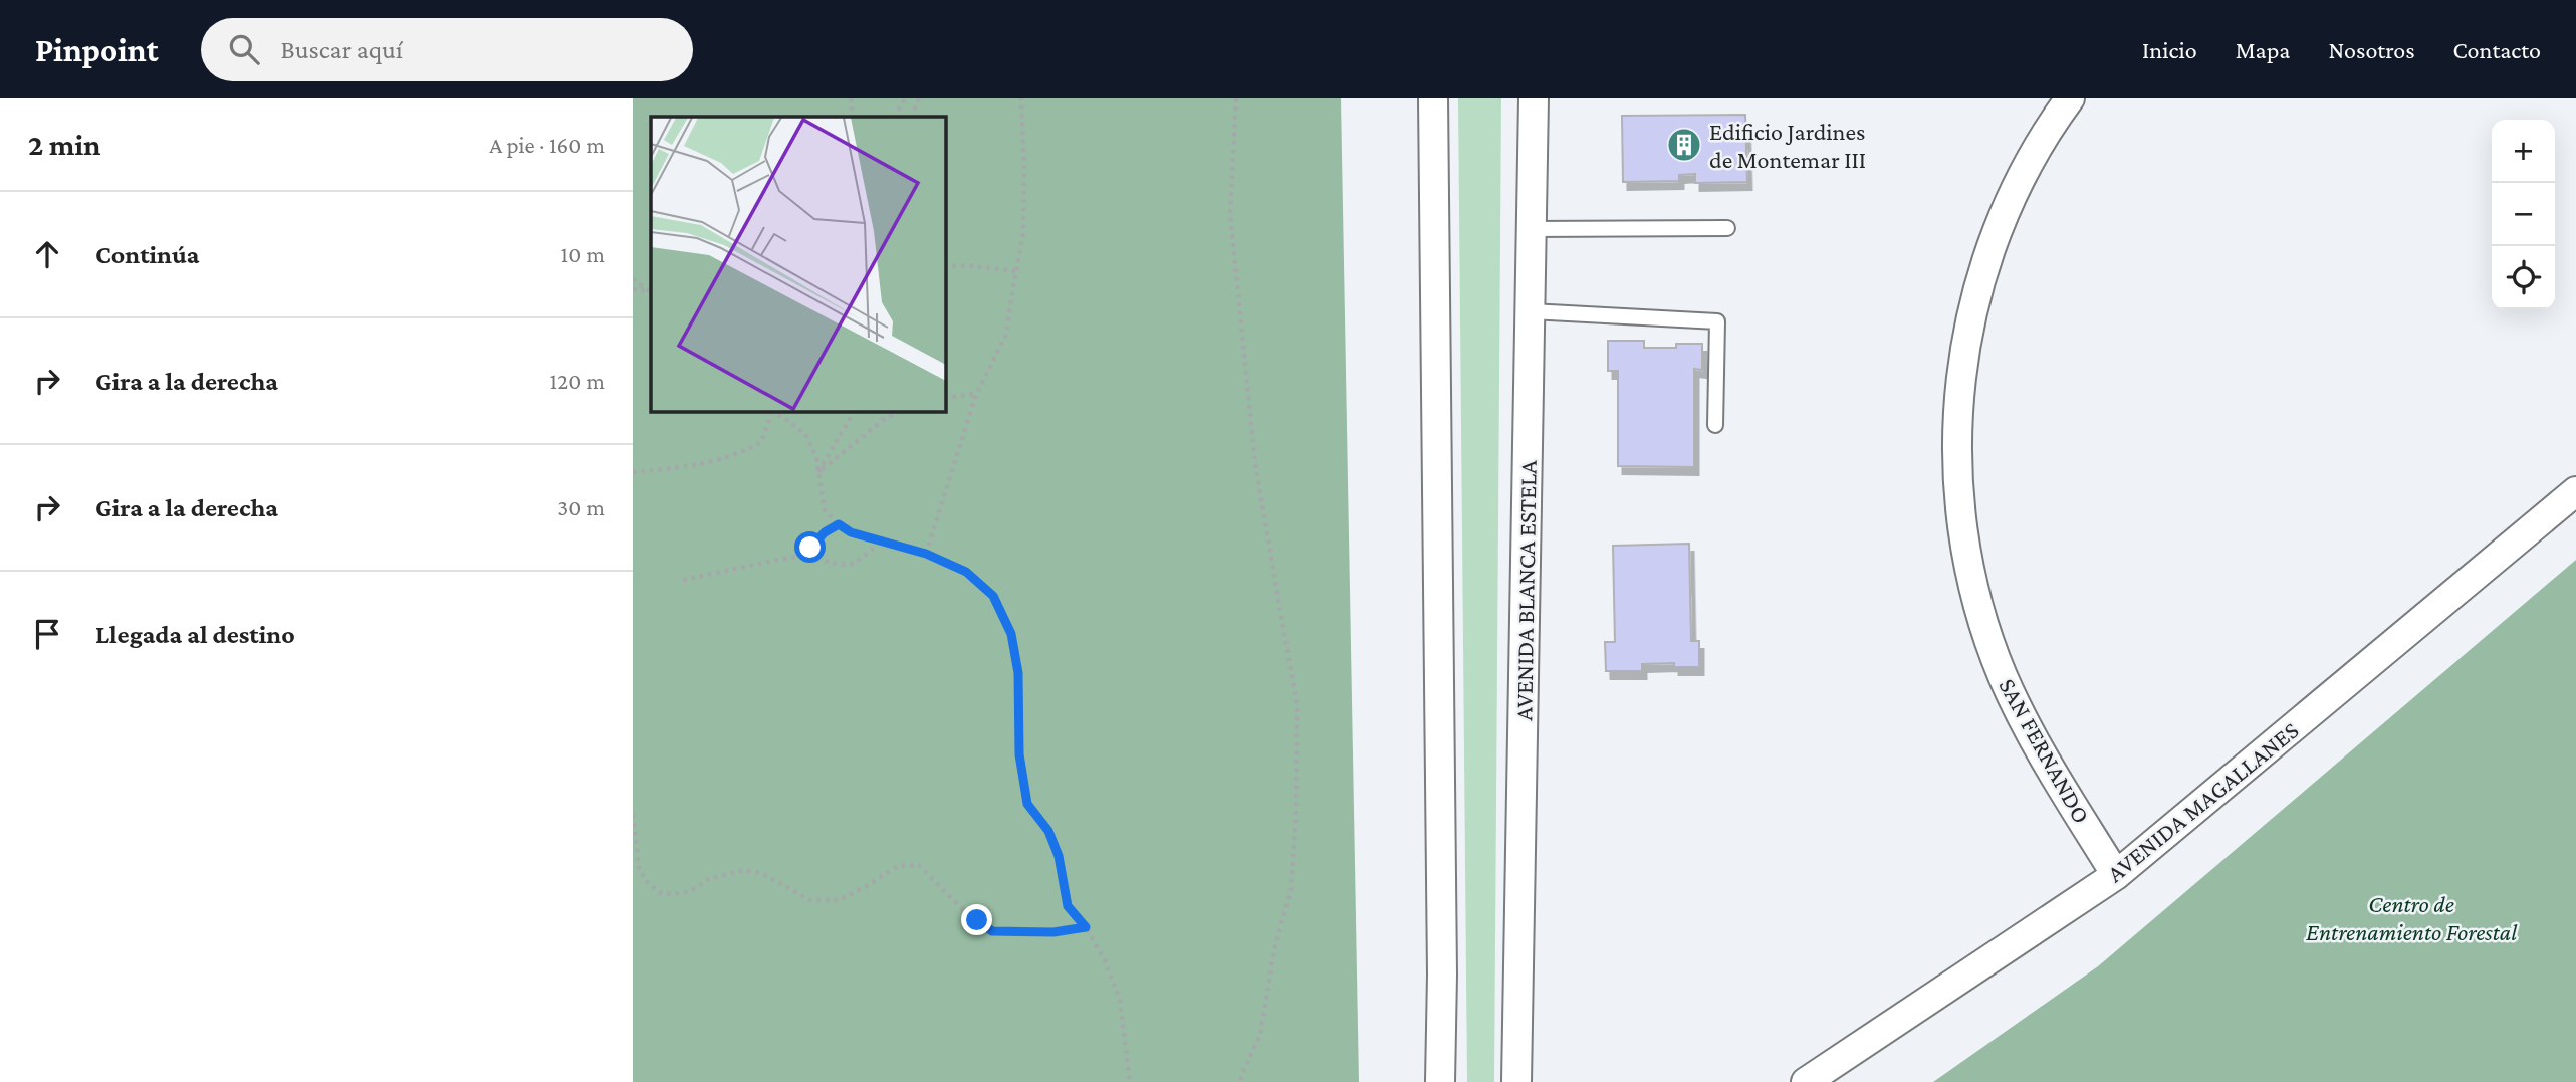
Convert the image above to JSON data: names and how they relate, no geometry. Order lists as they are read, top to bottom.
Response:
{
  "streets": {
    "street": ["AVENIDA BLANCA ESTELA", "SAN FERNANDO", "AVENIDA MAGALLANES"]
  },
  "crossings": [
    ["SAN FERNANDO", "AVENIDA MAGALLANES"]
  ],
  "parks": ["Centro de Entrenamiento Forestal"],
  "places": {
    "building": ["Edificio Jardines de Montemar III"]
  },
  "page": {
    "header": "Pinpoint",
    "search": "Buscar aquí",
    "nav": [
      "Inicio",
      "Mapa",
      "Nosotros",
      "Contacto"
    ],
    "heading": ["2 min", "A pie · 160 m"],
    "map_buttons": ["+", "−"],
    "list": [
      ["Continúa", "10 m"],
      ["Gira a la derecha", "120 m"],
      ["Gira a la derecha", "30 m"],
      "Llegada al destino"
    ]
  }
}
